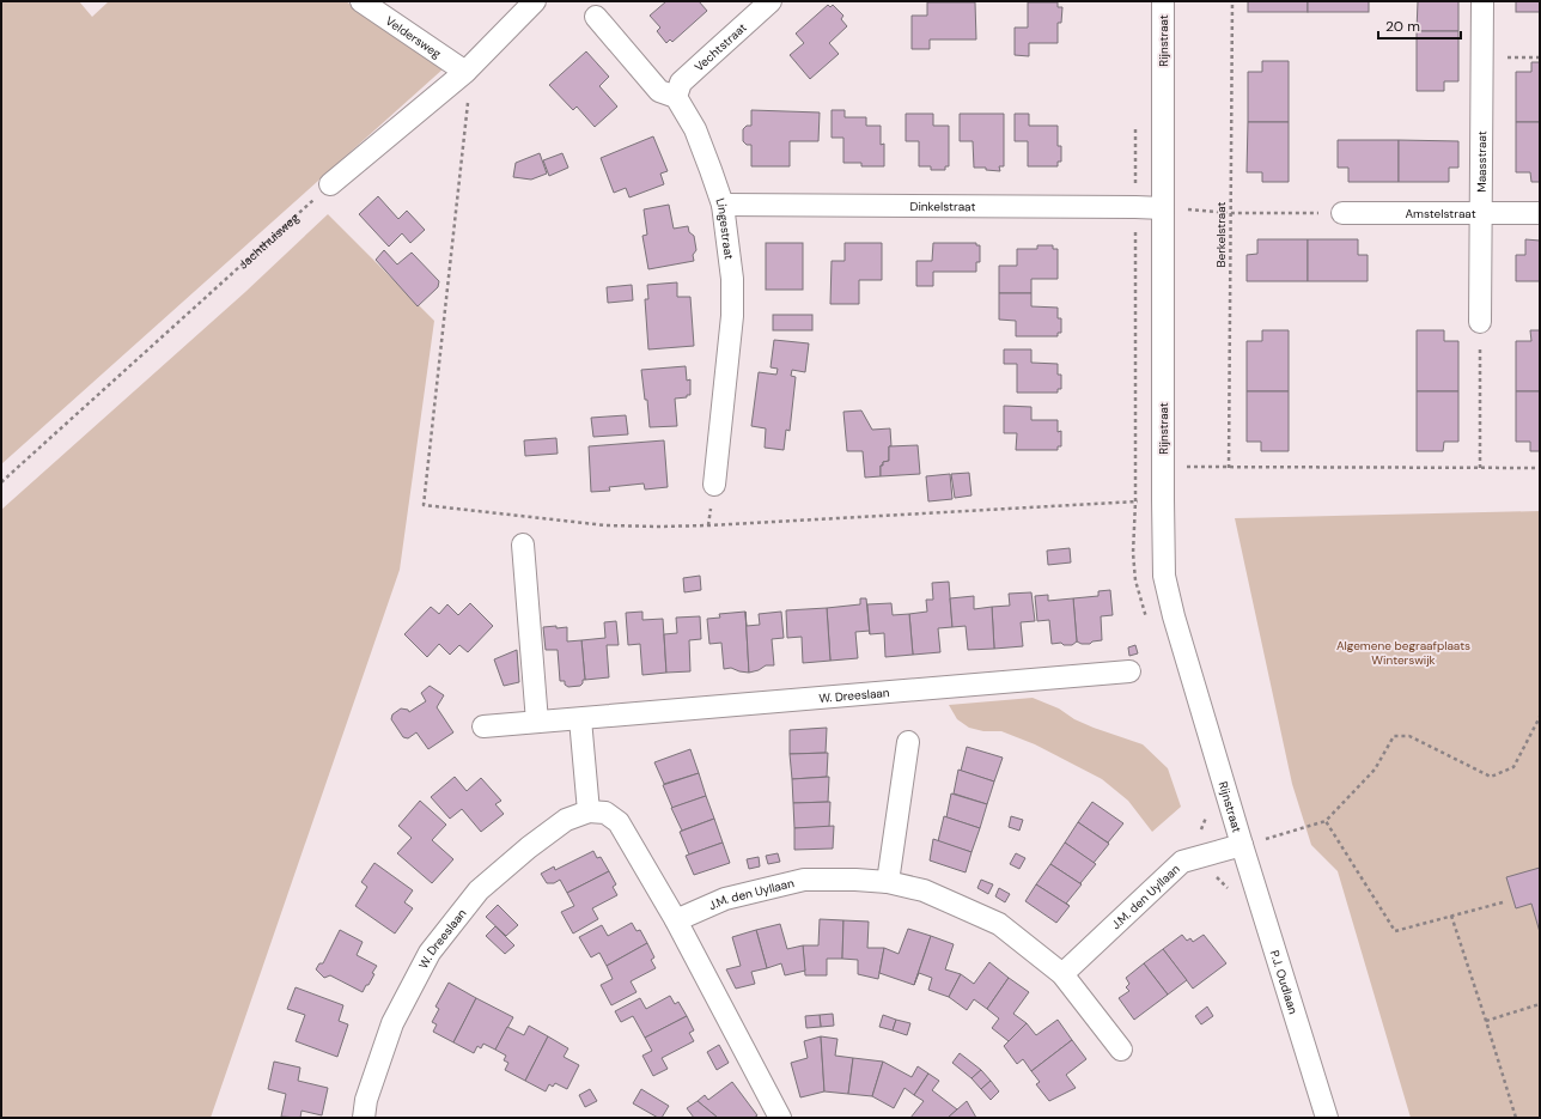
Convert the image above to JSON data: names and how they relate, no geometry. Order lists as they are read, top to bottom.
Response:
{
  "streets": {
    "street": [
      "Veldersweg",
      "Rijnstraat",
      "Vechtstraat",
      "Maasstraat",
      "Dinkelstraat",
      "Amstelstraat",
      "Lingestraat",
      "W. Dreeslaan",
      "J.M. den Uyllaan",
      "P.J. Oudlaan"
    ],
    "path": ["Berkelstraat", "Jachthuisweg"]
  },
  "crossings": [
    ["Rijnstraat", "Dinkelstraat"],
    ["Rijnstraat", "J.M. den Uyllaan"],
    ["Rijnstraat", "P.J. Oudlaan"],
    ["Vechtstraat", "Lingestraat"],
    ["Maasstraat", "Amstelstraat"],
    ["Dinkelstraat", "Lingestraat"],
    ["J.M. den Uyllaan", "P.J. Oudlaan"]
  ],
  "parks": ["Algemene begraafplaats Winterswijk"],
  "scale_bar": "20 m"
}
